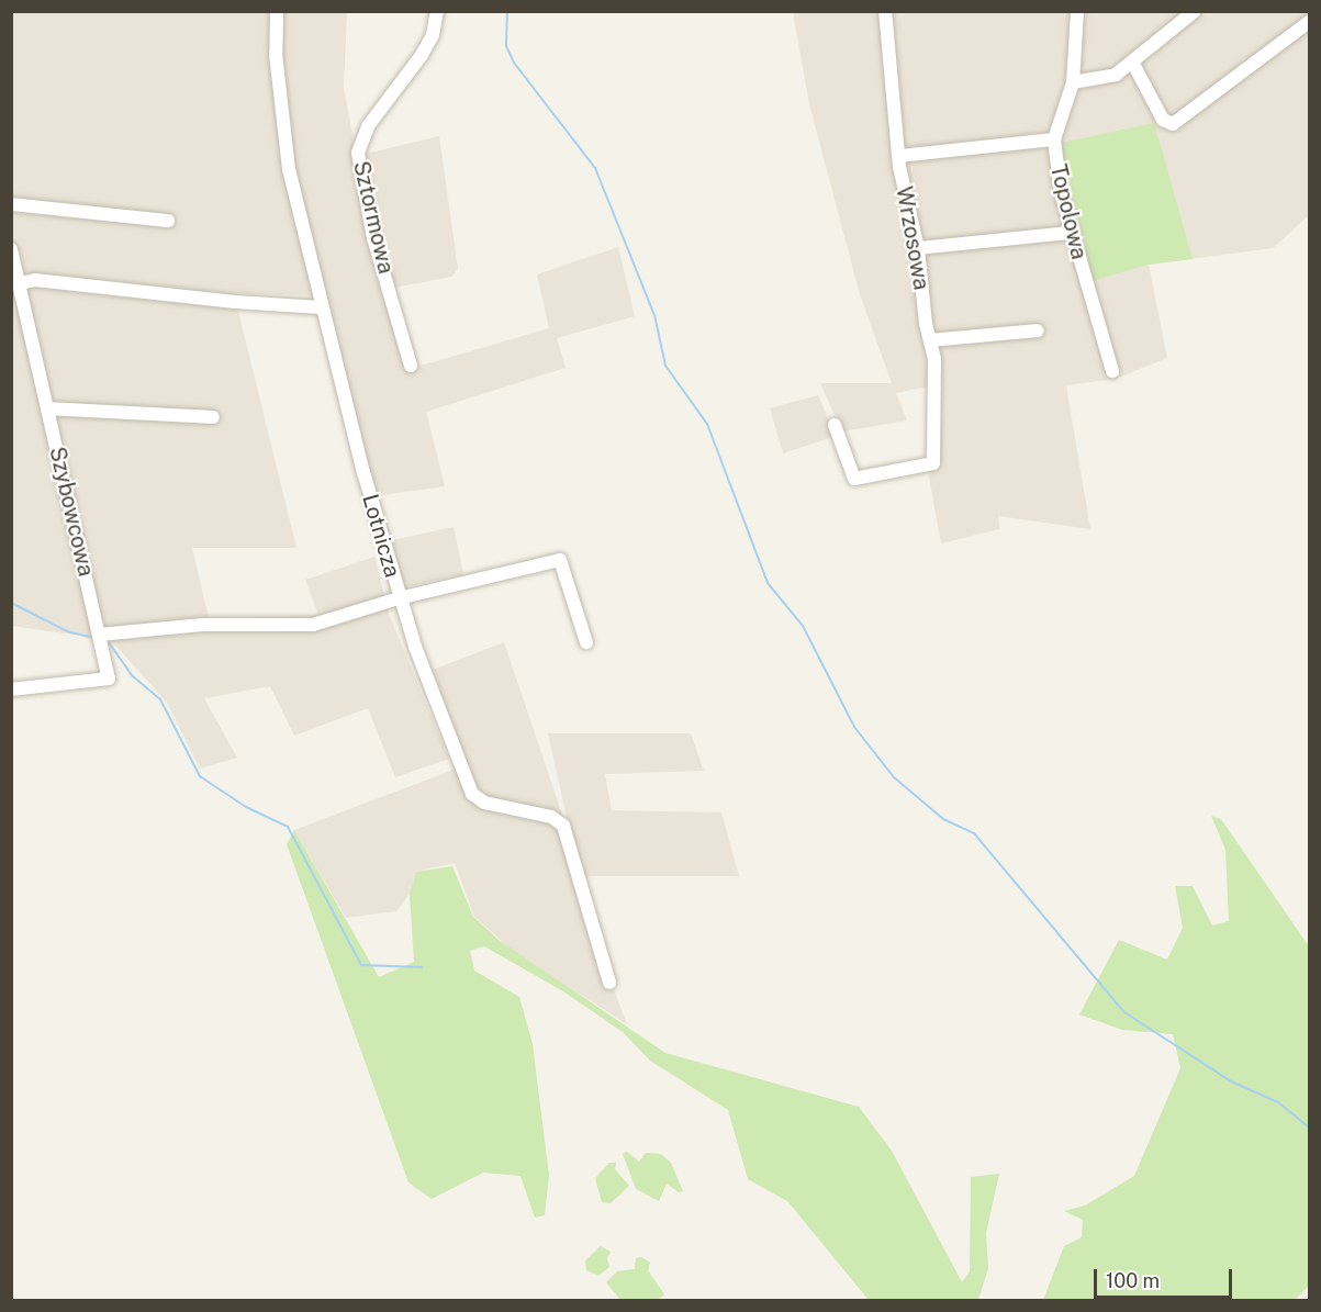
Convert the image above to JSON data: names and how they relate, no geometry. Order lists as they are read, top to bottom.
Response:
{
  "streets": {
    "street": [
      "Topolowa",
      "Sztormowa",
      "Wrzosowa",
      "Szybowcowa",
      "Lotnicza"
    ]
  },
  "scale_bar": "100 m"
}
